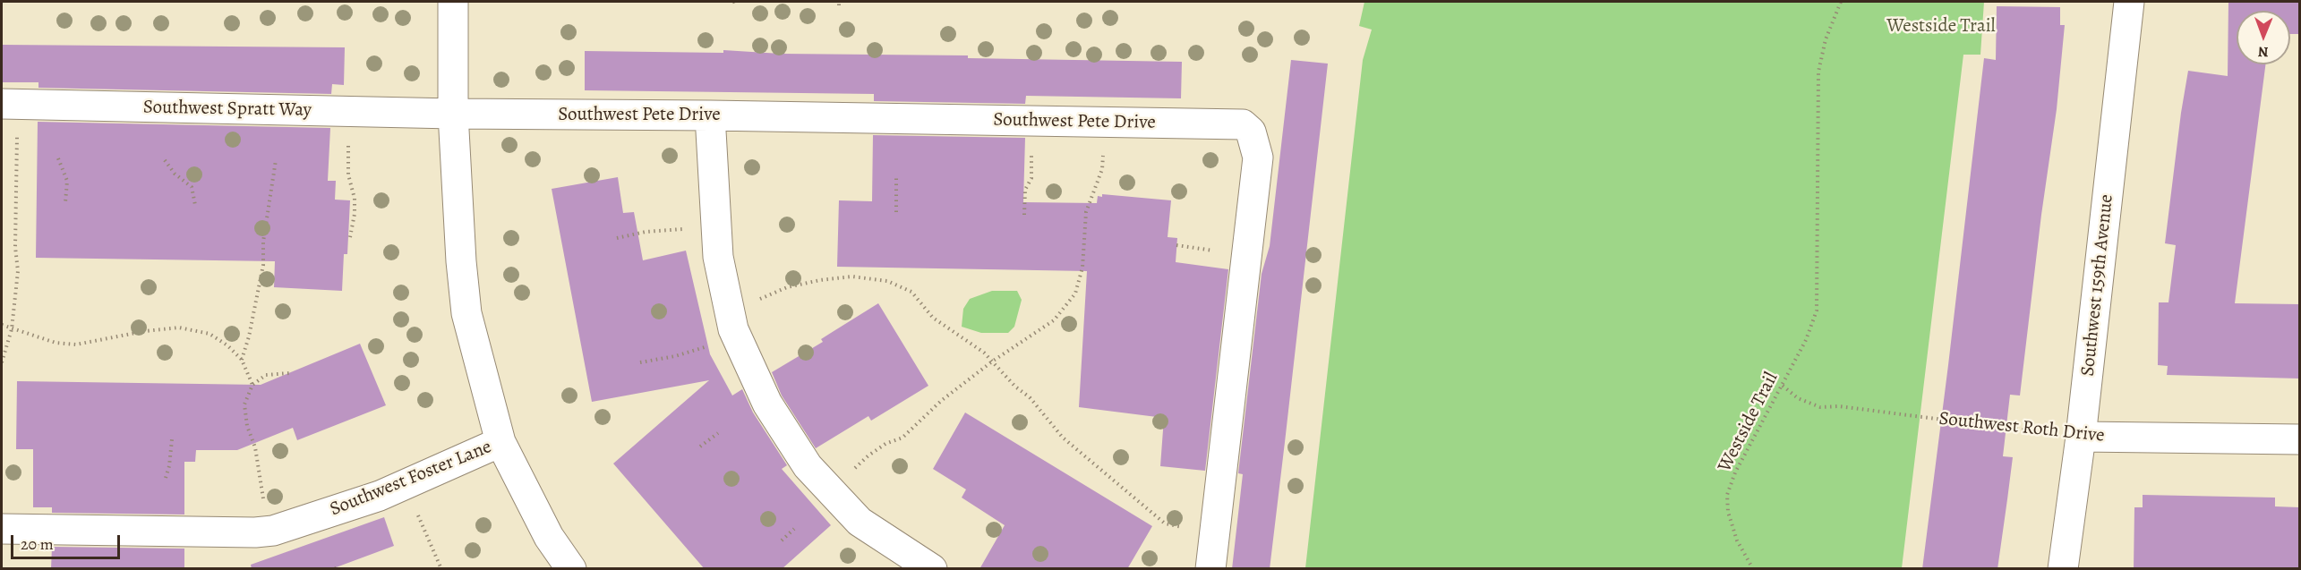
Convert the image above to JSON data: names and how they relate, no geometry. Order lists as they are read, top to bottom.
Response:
{
  "streets": {
    "street": [
      "Southwest Spratt Way",
      "Southwest Pete Drive",
      "Southwest 159th Avenue",
      "Southwest Roth Drive",
      "Southwest Foster Lane"
    ],
    "path": ["Westside Trail"]
  },
  "crossings": [
    ["Southwest Spratt Way", "Southwest Pete Drive"],
    ["Southwest 159th Avenue", "Southwest Roth Drive"],
    ["Westside Trail", "Southwest Roth Drive"]
  ],
  "parks": ["Westside Trail"],
  "scale_bar": "20 m",
  "north": "bottom"
}
